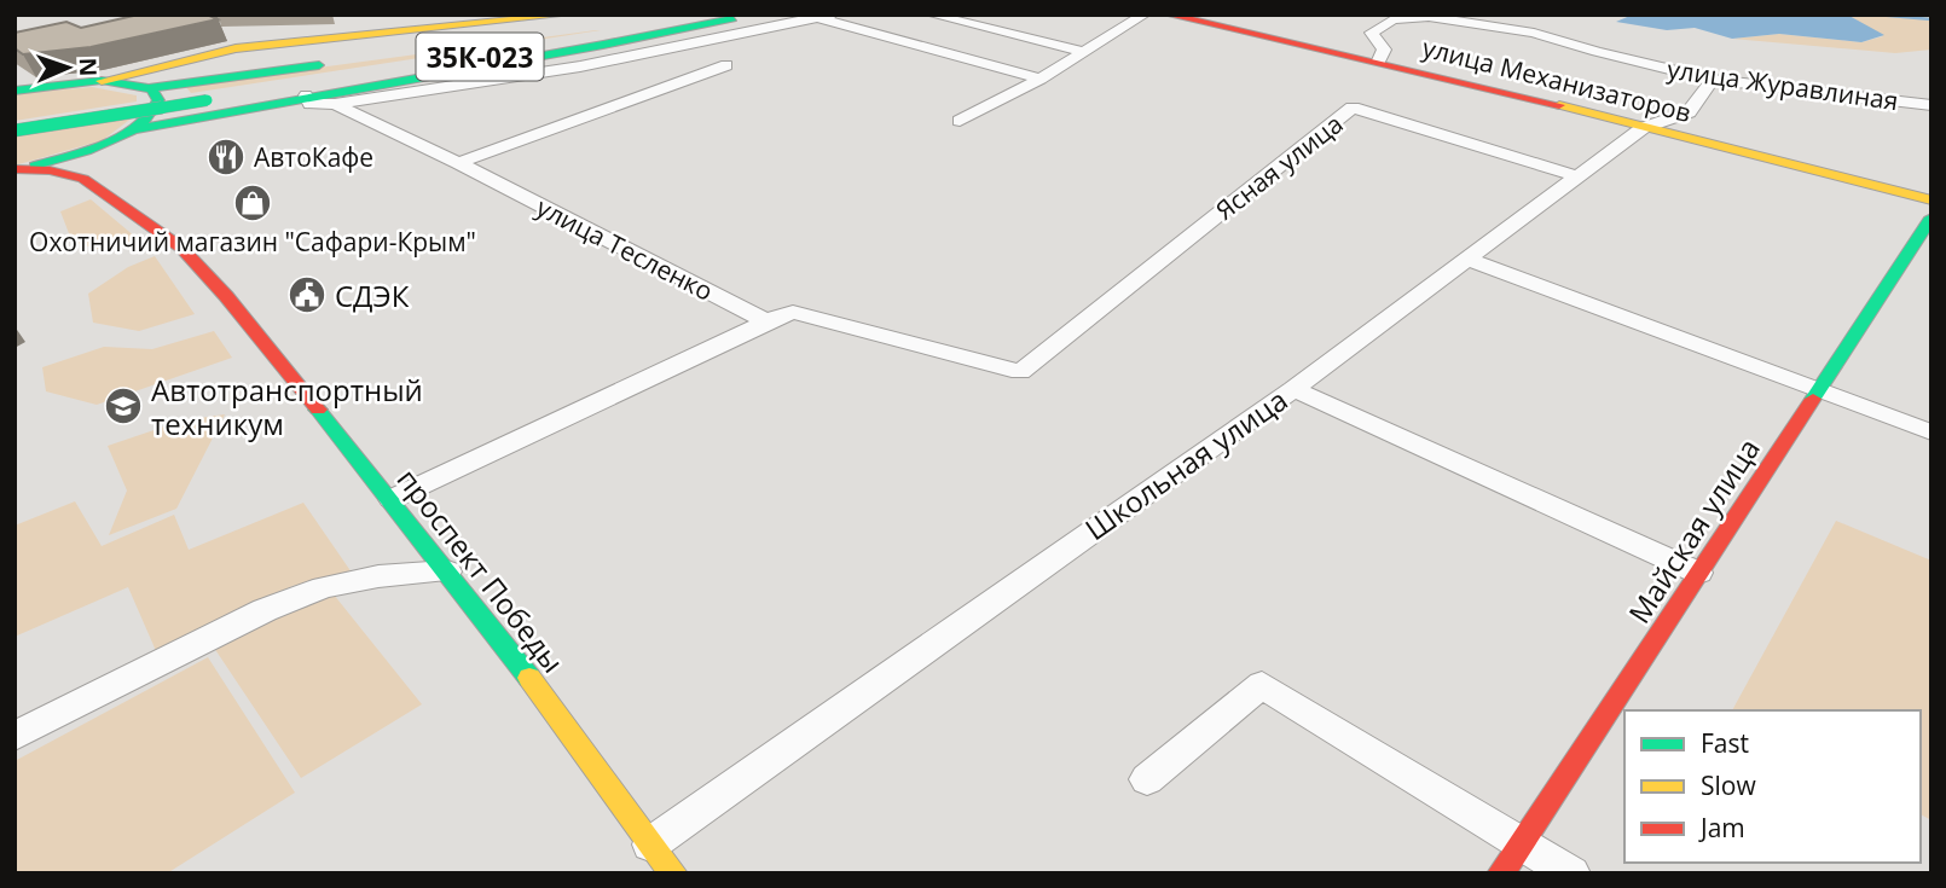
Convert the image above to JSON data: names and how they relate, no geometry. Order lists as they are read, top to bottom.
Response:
{
  "streets": {
    "main road": [
      "35К-023",
      "улица Механизаторов",
      "Майская улица",
      "проспект Победы"
    ],
    "street": [
      "улица Журавлиная",
      "Ясная улица",
      "улица Тесленко",
      "Школьная улица"
    ]
  },
  "crossings": [
    ["улица Механизаторов", "улица Журавлиная"],
    ["улица Механизаторов", "Школьная улица"],
    ["улица Журавлиная", "Школьная улица"],
    ["Ясная улица", "улица Тесленко"],
    ["Ясная улица", "Школьная улица"],
    ["Школьная улица", "проспект Победы"]
  ],
  "places": {
    "restaurant": ["АвтоКафе"],
    "shop": ["Охотничий магазин \"Сафари-Крым\""],
    "public building": ["СДЭК"],
    "school or university": ["Автотранспортный техникум"]
  },
  "legend": ["Fast", "Slow", "Jam"],
  "north": "right"
}
